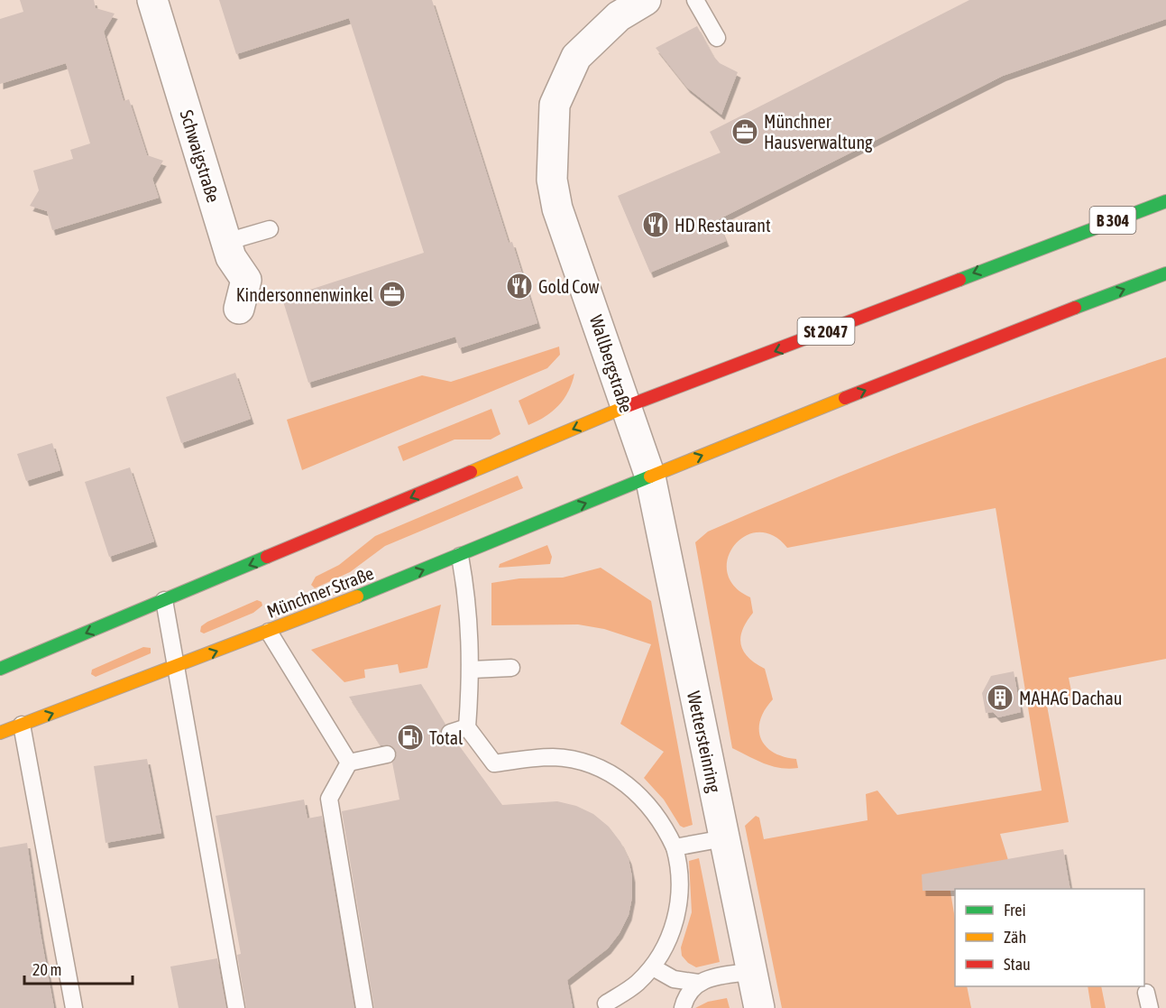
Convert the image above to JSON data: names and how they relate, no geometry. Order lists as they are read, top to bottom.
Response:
{
  "streets": {
    "main road": ["B 304", "St 2047", "Münchner Straße"],
    "street": ["Schwaigstraße", "Wallbergstraße", "Wettersteinring"]
  },
  "crossings": [
    ["B 304", "St 2047"],
    ["St 2047", "Wallbergstraße"],
    ["Wallbergstraße", "Münchner Straße"],
    ["Wallbergstraße", "Wettersteinring"],
    ["Münchner Straße", "Wettersteinring"]
  ],
  "places": {
    "office": ["Münchner Hausverwaltung", "Kindersonnenwinkel"],
    "restaurant": ["HD Restaurant", "Gold Cow"],
    "building": ["MAHAG Dachau"],
    "fuel station": ["Total"]
  },
  "legend": ["Frei", "Zäh", "Stau"],
  "scale_bar": "20 m"
}
